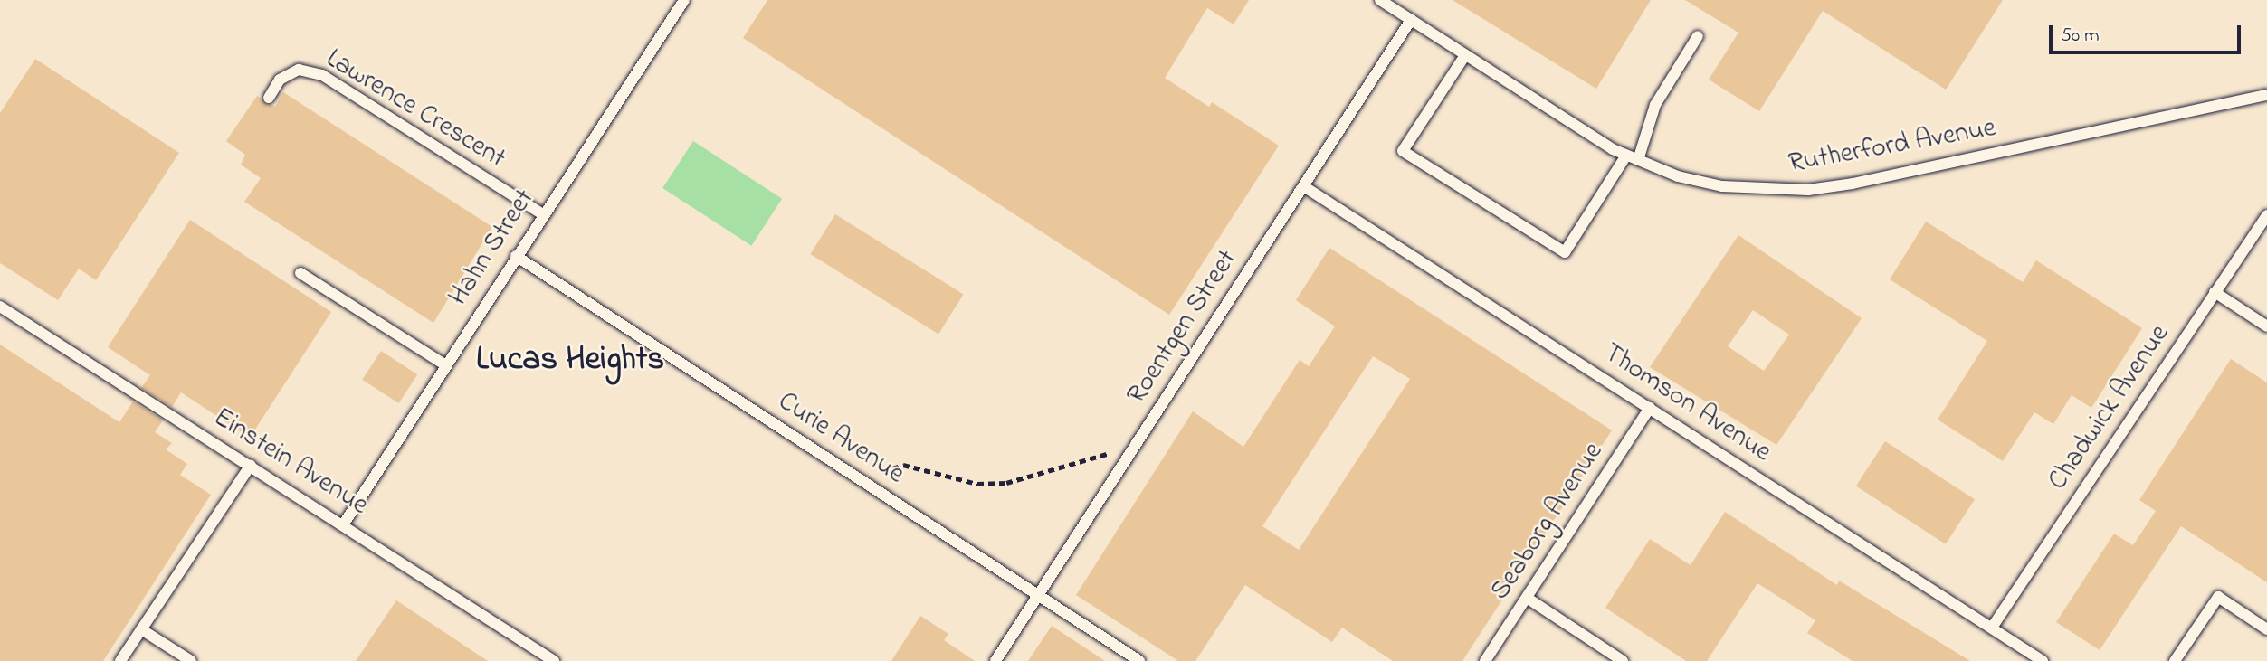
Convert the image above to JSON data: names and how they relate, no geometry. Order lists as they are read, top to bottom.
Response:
{
  "streets": {
    "lane": [
      "Lawrence Crescent",
      "Rutherford Avenue",
      "Hahn Street",
      "Roentgen Street",
      "Thomson Avenue",
      "Chadwick Avenue",
      "Curie Avenue",
      "Einstein Avenue",
      "Seaborg Avenue"
    ]
  },
  "crossings": [
    ["Lawrence Crescent", "Hahn Street"],
    ["Rutherford Avenue", "Roentgen Street"],
    ["Hahn Street", "Curie Avenue"],
    ["Hahn Street", "Einstein Avenue"],
    ["Roentgen Street", "Thomson Avenue"],
    ["Roentgen Street", "Curie Avenue"],
    ["Thomson Avenue", "Chadwick Avenue"],
    ["Thomson Avenue", "Seaborg Avenue"]
  ],
  "districts": ["Lucas Heights"],
  "scale_bar": "50 m"
}
